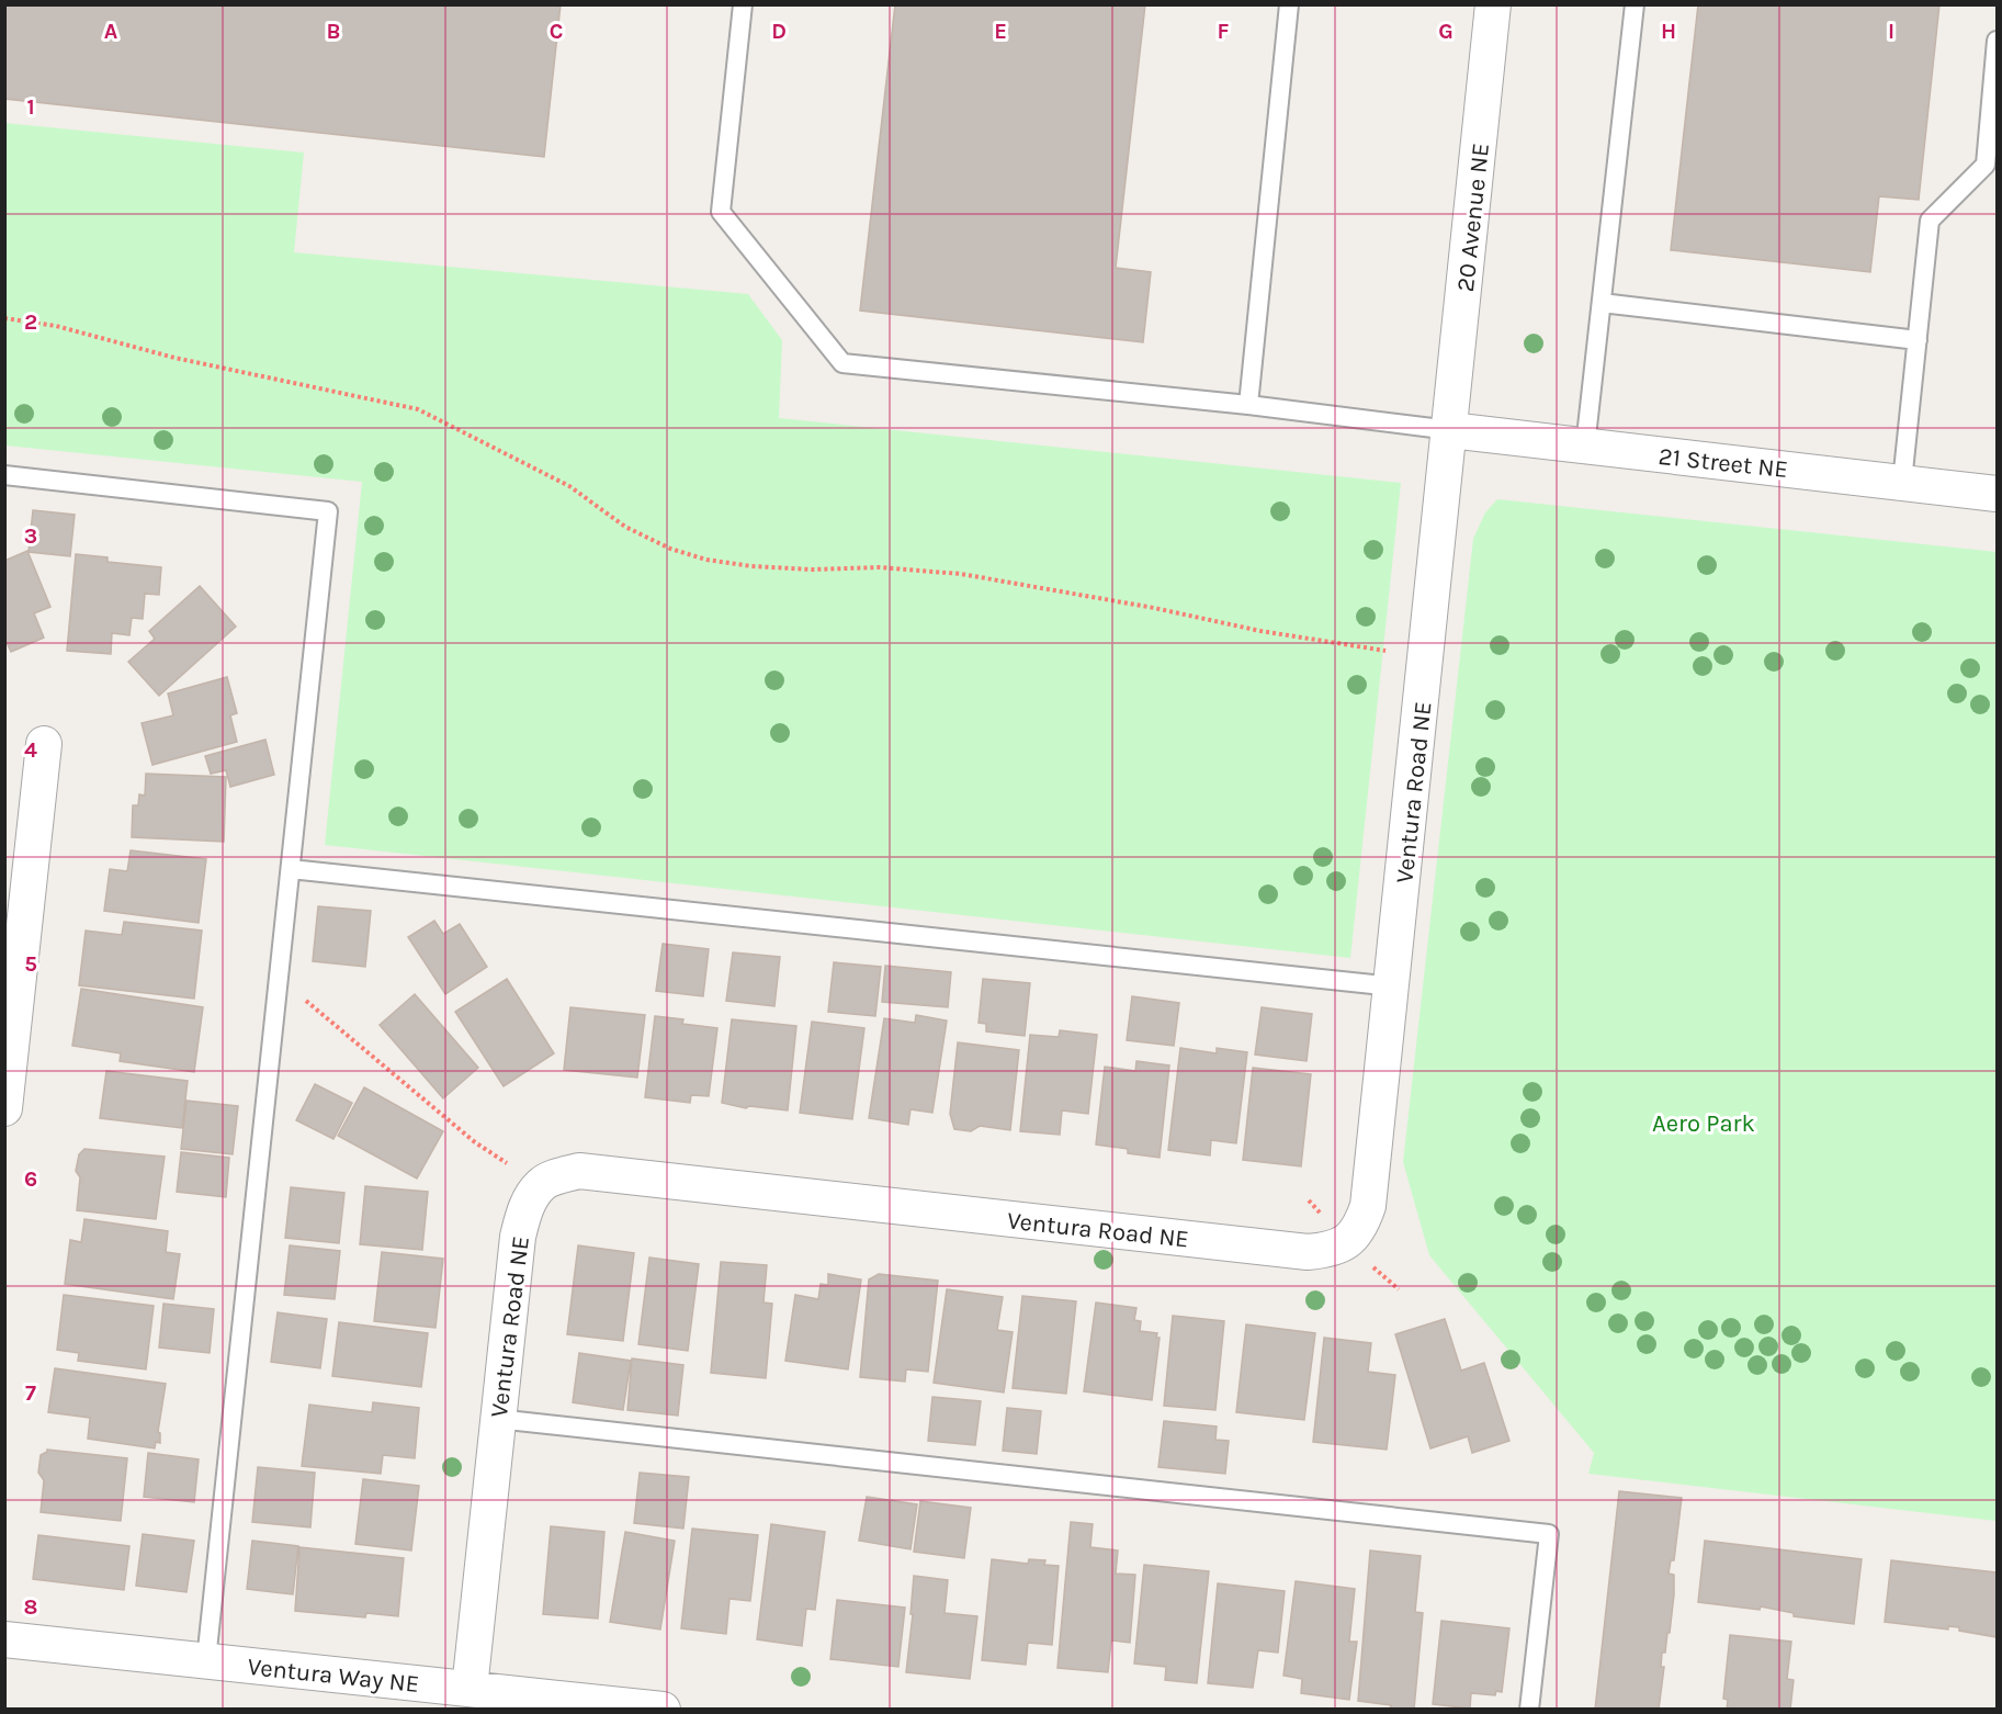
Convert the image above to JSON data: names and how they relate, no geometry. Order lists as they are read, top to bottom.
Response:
{
  "streets": {
    "street": [
      "20 Avenue NE",
      "21 Street NE",
      "Ventura Road NE",
      "Ventura Way NE"
    ]
  },
  "crossings": [
    ["20 Avenue NE", "21 Street NE"],
    ["20 Avenue NE", "Ventura Road NE"],
    ["21 Street NE", "Ventura Road NE"],
    ["Ventura Road NE", "Ventura Way NE"]
  ],
  "parks": ["Aero Park"],
  "grid": {
    "columns": [
      "A",
      "B",
      "C",
      "D",
      "E",
      "F",
      "G",
      "H",
      "I"
    ],
    "rows": [
      "1",
      "2",
      "3",
      "4",
      "5",
      "6",
      "7",
      "8"
    ]
  }
}
